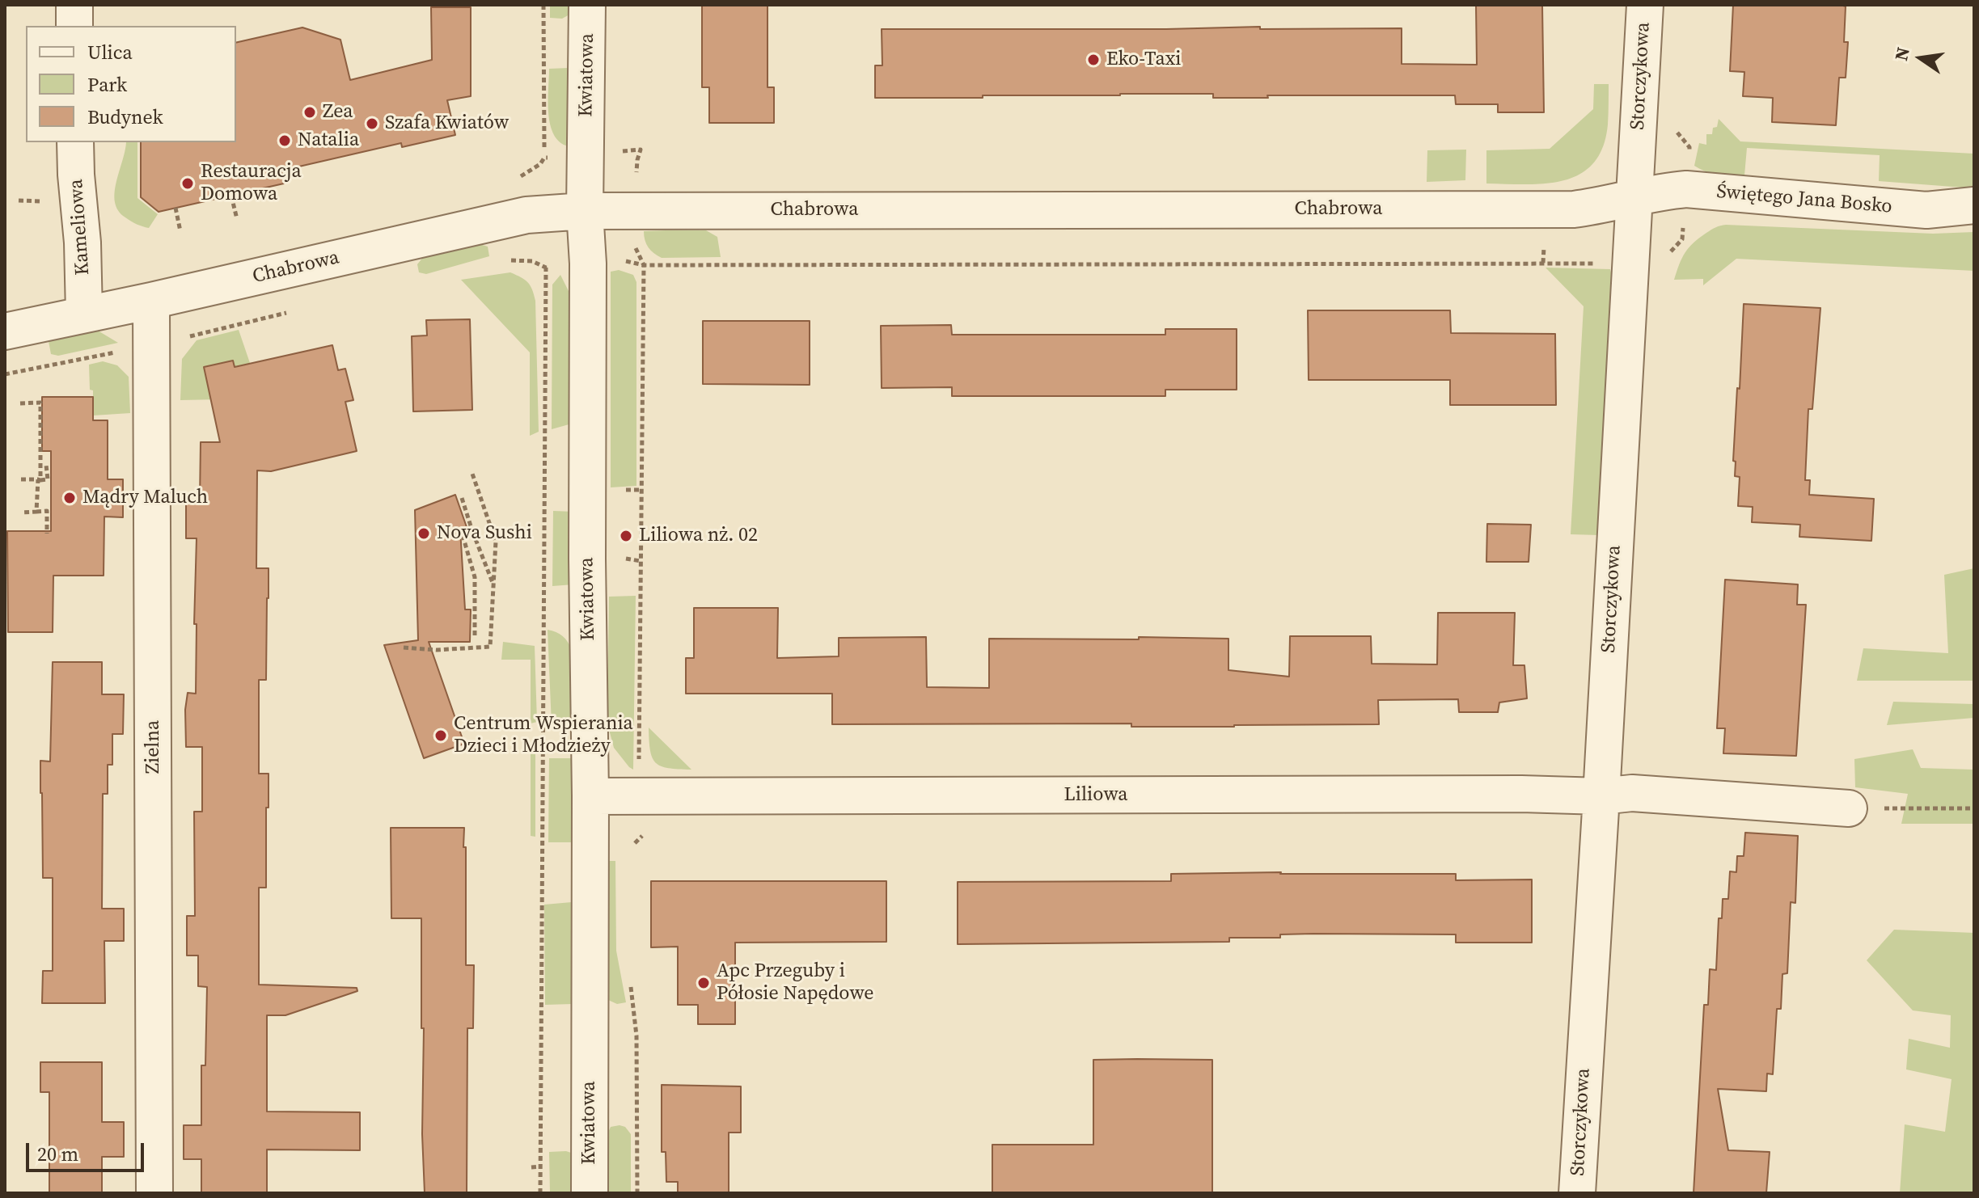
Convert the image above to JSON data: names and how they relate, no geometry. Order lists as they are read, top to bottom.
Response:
{
  "streets": {
    "street": [
      "Kwiatowa",
      "Storczykowa",
      "Świętego Jana Bosko",
      "Chabrowa",
      "Kameliowa",
      "Zielna",
      "Liliowa"
    ]
  },
  "crossings": [
    ["Kwiatowa", "Chabrowa"],
    ["Kwiatowa", "Liliowa"],
    ["Storczykowa", "Świętego Jana Bosko"],
    ["Storczykowa", "Chabrowa"],
    ["Storczykowa", "Liliowa"],
    ["Świętego Jana Bosko", "Chabrowa"],
    ["Chabrowa", "Kameliowa"],
    ["Chabrowa", "Zielna"]
  ],
  "places": [
    "Eko-Taxi",
    "Zea",
    "Szafa Kwiatów",
    "Natalia",
    "Restauracja Domowa",
    "Mądry Maluch",
    "Nova Sushi",
    "Liliowa nż. 02",
    "Centrum Wspierania Dzieci i Młodzieży",
    "Apc Przeguby i Półosie Napędowe"
  ],
  "legend": ["Ulica", "Park", "Budynek"],
  "scale_bar": "20 m",
  "north": "left"
}
